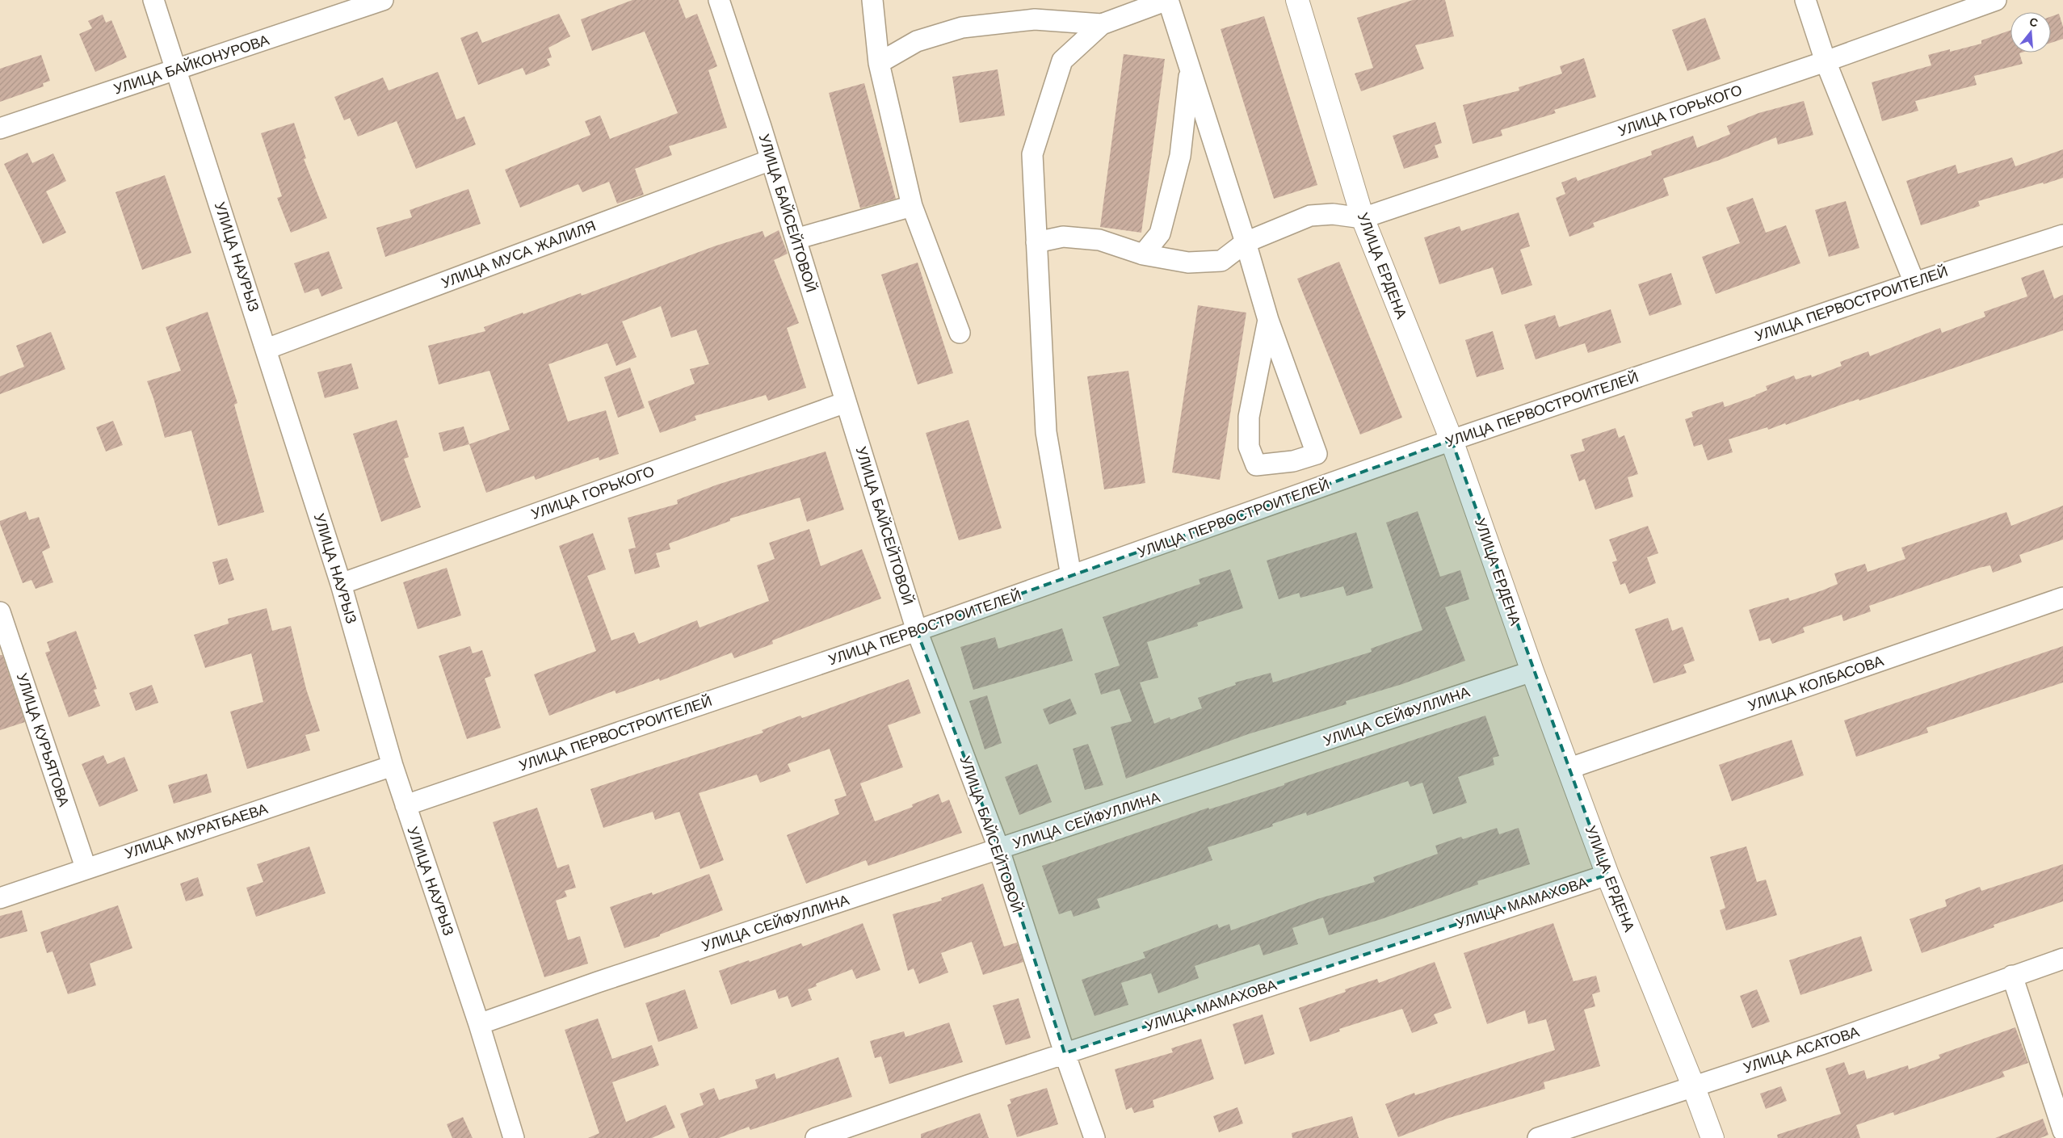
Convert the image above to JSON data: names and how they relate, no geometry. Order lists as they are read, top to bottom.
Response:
{
  "streets": {
    "street": [
      "УЛИЦА БАЙКОНУРОВА",
      "УЛИЦА ГОРЬКОГО",
      "УЛИЦА БАЙСЕЙТОВОЙ",
      "УЛИЦА МУСА ЖАЛИЛЯ",
      "УЛИЦА НАУРЫЗ",
      "УЛИЦА ЕРДЕНА",
      "УЛИЦА ПЕРВОСТРОИТЕЛЕЙ",
      "УЛИЦА КОЛБАСОВА",
      "УЛИЦА СЕЙФУЛЛИНА",
      "УЛИЦА КУРЬЯТОВА",
      "УЛИЦА МУРАТБАЕВА",
      "УЛИЦА МАМАХОВА",
      "УЛИЦА АСАТОВА"
    ]
  },
  "crossings": [
    ["УЛИЦА БАЙКОНУРОВА", "УЛИЦА НАУРЫЗ"],
    ["УЛИЦА ГОРЬКОГО", "УЛИЦА БАЙСЕЙТОВОЙ"],
    ["УЛИЦА ГОРЬКОГО", "УЛИЦА НАУРЫЗ"],
    ["УЛИЦА ГОРЬКОГО", "УЛИЦА ЕРДЕНА"],
    ["УЛИЦА БАЙСЕЙТОВОЙ", "УЛИЦА МУСА ЖАЛИЛЯ"],
    ["УЛИЦА БАЙСЕЙТОВОЙ", "УЛИЦА ПЕРВОСТРОИТЕЛЕЙ"],
    ["УЛИЦА БАЙСЕЙТОВОЙ", "УЛИЦА СЕЙФУЛЛИНА"],
    ["УЛИЦА БАЙСЕЙТОВОЙ", "УЛИЦА МАМАХОВА"],
    ["УЛИЦА МУСА ЖАЛИЛЯ", "УЛИЦА НАУРЫЗ"],
    ["УЛИЦА НАУРЫЗ", "УЛИЦА ПЕРВОСТРОИТЕЛЕЙ"],
    ["УЛИЦА НАУРЫЗ", "УЛИЦА СЕЙФУЛЛИНА"],
    ["УЛИЦА НАУРЫЗ", "УЛИЦА МУРАТБАЕВА"],
    ["УЛИЦА ЕРДЕНА", "УЛИЦА ПЕРВОСТРОИТЕЛЕЙ"],
    ["УЛИЦА ЕРДЕНА", "УЛИЦА КОЛБАСОВА"],
    ["УЛИЦА ЕРДЕНА", "УЛИЦА СЕЙФУЛЛИНА"],
    ["УЛИЦА ЕРДЕНА", "УЛИЦА МАМАХОВА"],
    ["УЛИЦА ЕРДЕНА", "УЛИЦА АСАТОВА"],
    ["УЛИЦА КУРЬЯТОВА", "УЛИЦА МУРАТБАЕВА"]
  ],
  "north": "top"
}
